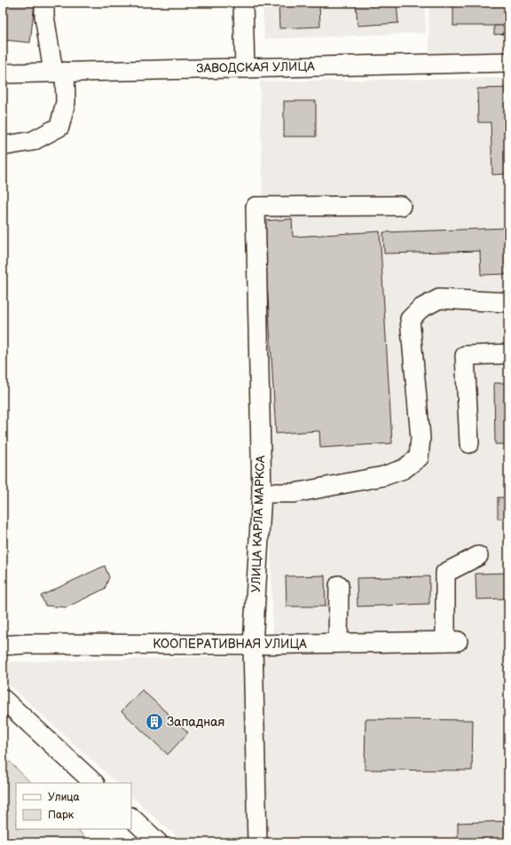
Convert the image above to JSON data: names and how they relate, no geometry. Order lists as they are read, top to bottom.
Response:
{
  "streets": {
    "street": ["ЗАВОДСКАЯ УЛИЦА", "УЛИЦА КАРЛА МАРКСА", "КООПЕРАТИВНАЯ УЛИЦА"]
  },
  "crossings": [
    ["УЛИЦА КАРЛА МАРКСА", "КООПЕРАТИВНАЯ УЛИЦА"]
  ],
  "places": {
    "building": ["Западная"]
  },
  "legend": ["Улица", "Парк"]
}
